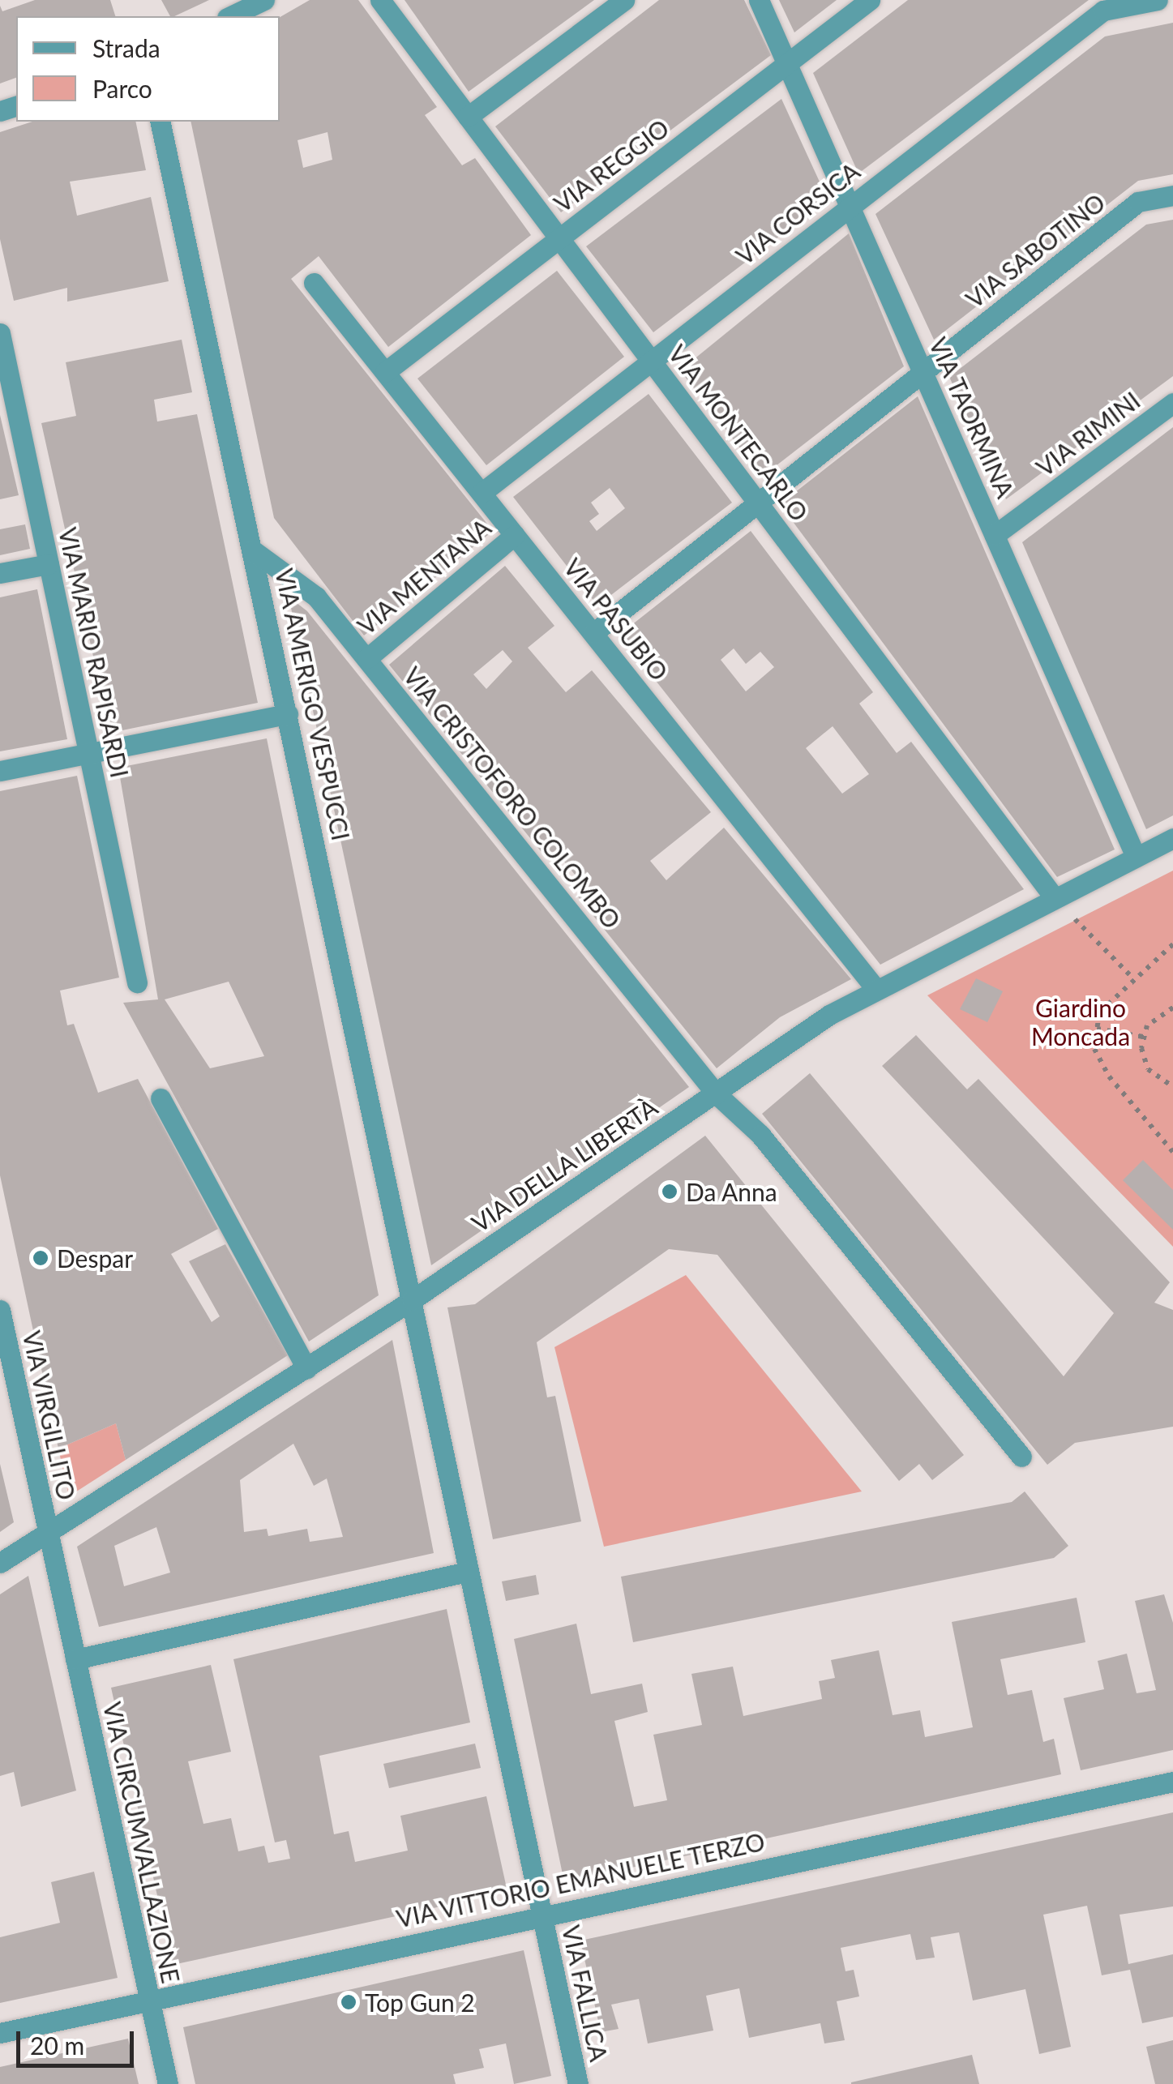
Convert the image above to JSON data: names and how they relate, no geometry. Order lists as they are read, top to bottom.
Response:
{
  "streets": {
    "street": [
      "VIA REGGIO",
      "VIA CORSICA",
      "VIA SABOTINO",
      "VIA TAORMINA",
      "VIA MONTECARLO",
      "VIA RIMINI",
      "VIA MENTANA",
      "VIA PASUBIO",
      "VIA MARIO RAPISARDI",
      "VIA AMERIGO VESPUCCI",
      "VIA CRISTOFORO COLOMBO",
      "VIA DELLA LIBERTÀ",
      "VIA VIRGILLITO",
      "VIA CIRCUMVALLAZIONE",
      "VIA VITTORIO EMANUELE TERZO",
      "VIA FALLICA"
    ]
  },
  "crossings": [
    ["VIA REGGIO", "VIA TAORMINA"],
    ["VIA REGGIO", "VIA MONTECARLO"],
    ["VIA REGGIO", "VIA PASUBIO"],
    ["VIA CORSICA", "VIA TAORMINA"],
    ["VIA CORSICA", "VIA MONTECARLO"],
    ["VIA CORSICA", "VIA PASUBIO"],
    ["VIA SABOTINO", "VIA TAORMINA"],
    ["VIA SABOTINO", "VIA MONTECARLO"],
    ["VIA SABOTINO", "VIA PASUBIO"],
    ["VIA TAORMINA", "VIA RIMINI"],
    ["VIA TAORMINA", "VIA DELLA LIBERTÀ"],
    ["VIA MONTECARLO", "VIA DELLA LIBERTÀ"],
    ["VIA MENTANA", "VIA PASUBIO"],
    ["VIA MENTANA", "VIA CRISTOFORO COLOMBO"],
    ["VIA PASUBIO", "VIA DELLA LIBERTÀ"],
    ["VIA AMERIGO VESPUCCI", "VIA CRISTOFORO COLOMBO"],
    ["VIA AMERIGO VESPUCCI", "VIA DELLA LIBERTÀ"],
    ["VIA CRISTOFORO COLOMBO", "VIA DELLA LIBERTÀ"],
    ["VIA DELLA LIBERTÀ", "VIA VIRGILLITO"],
    ["VIA DELLA LIBERTÀ", "VIA CIRCUMVALLAZIONE"],
    ["VIA VIRGILLITO", "VIA CIRCUMVALLAZIONE"],
    ["VIA CIRCUMVALLAZIONE", "VIA VITTORIO EMANUELE TERZO"],
    ["VIA VITTORIO EMANUELE TERZO", "VIA FALLICA"]
  ],
  "parks": ["Giardino Moncada"],
  "places": ["Da Anna", "Despar", "Top Gun 2"],
  "legend": ["Strada", "Parco"],
  "scale_bar": "20 m"
}
